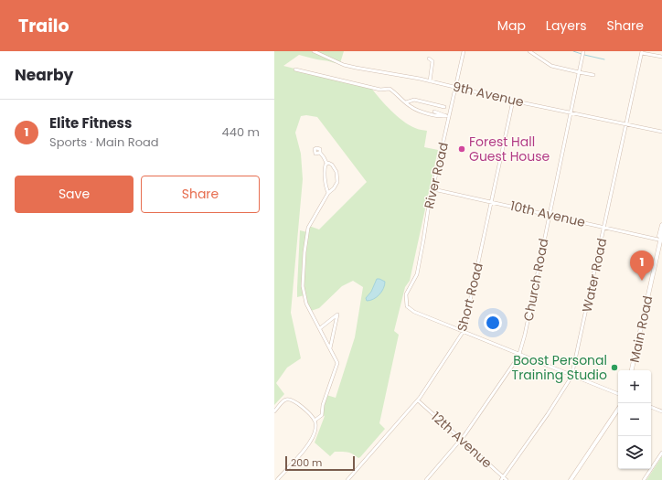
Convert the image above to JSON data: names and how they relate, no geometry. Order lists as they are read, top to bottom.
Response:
{
  "streets": {
    "main road": ["Main Road"],
    "street": [
      "9th Avenue",
      "River Road",
      "10th Avenue",
      "Water Road",
      "Church Road",
      "Short Road",
      "12th Avenue"
    ]
  },
  "crossings": [
    ["9th Avenue", "River Road"],
    ["9th Avenue", "Water Road"],
    ["9th Avenue", "Church Road"],
    ["9th Avenue", "Short Road"],
    ["River Road", "10th Avenue"],
    ["River Road", "Short Road"],
    ["10th Avenue", "Water Road"],
    ["10th Avenue", "Church Road"],
    ["10th Avenue", "Short Road"],
    ["10th Avenue", "Main Road"],
    ["Water Road", "12th Avenue"],
    ["Church Road", "12th Avenue"],
    ["Short Road", "12th Avenue"]
  ],
  "places": ["Forest Hall Guest House", "Boost Personal Training Studio"],
  "scale_bar": "200 m",
  "page": {
    "header": "Trailo",
    "nav": ["Map", "Layers", "Share"],
    "heading": "Nearby",
    "list": [
      {
        "mark": "1",
        "name": "Elite Fitness",
        "note": "Sports · Main Road",
        "value": "440 m"
      }
    ],
    "buttons": ["Save", "Share"],
    "pins": "1",
    "map_buttons": ["+", "−"],
    "scale": "200 m"
  }
}
